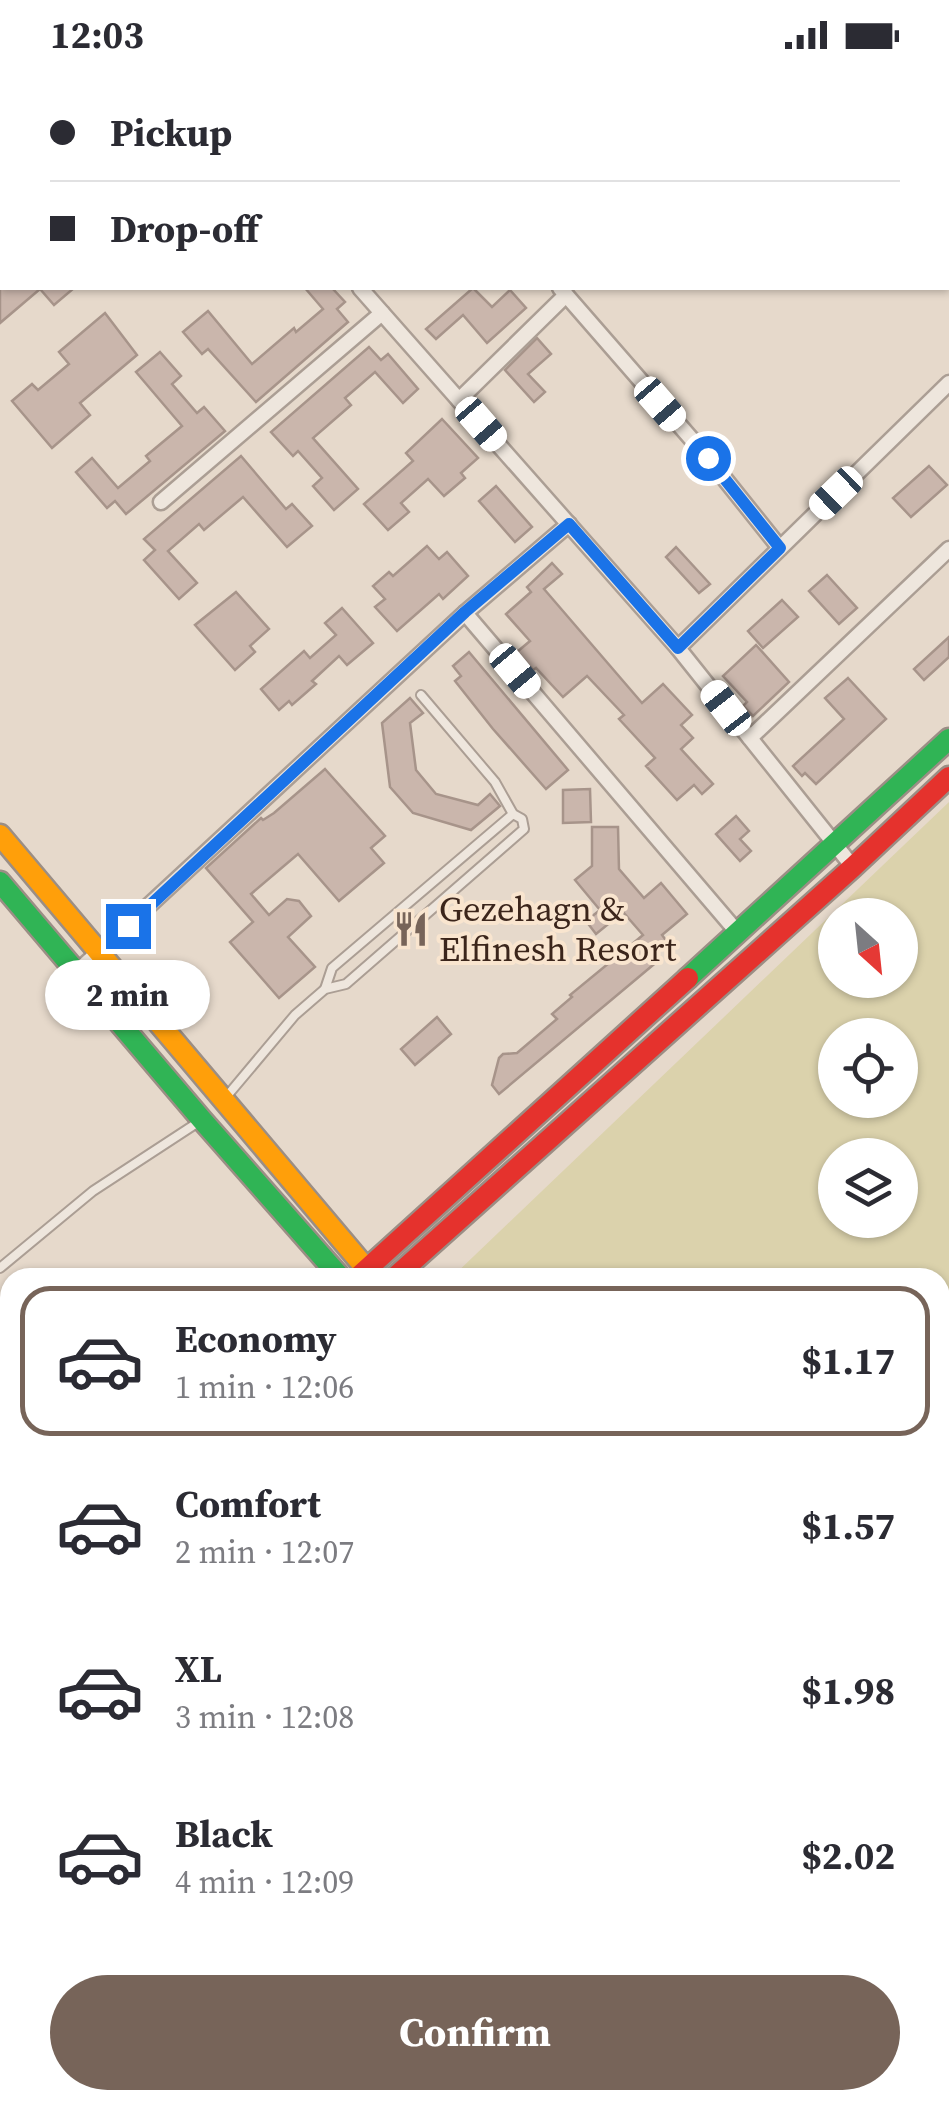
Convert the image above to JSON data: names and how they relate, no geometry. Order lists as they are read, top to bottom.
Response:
{
  "places": {
    "restaurant": ["Gezehagn & Elfinesh Resort"]
  },
  "north": "bottom right",
  "page": {
    "status": "12:03",
    "banner": ["Pickup", "Drop-off"],
    "bubble": "2 min",
    "list": [
      {
        "name": "Economy",
        "note": "1 min · 12:06",
        "value": "$1.17"
      },
      {
        "name": "Comfort",
        "note": "2 min · 12:07",
        "value": "$1.57"
      },
      {
        "name": "XL",
        "note": "3 min · 12:08",
        "value": "$1.98"
      },
      {
        "name": "Black",
        "note": "4 min · 12:09",
        "value": "$2.02"
      }
    ],
    "buttons": "Confirm"
  }
}
